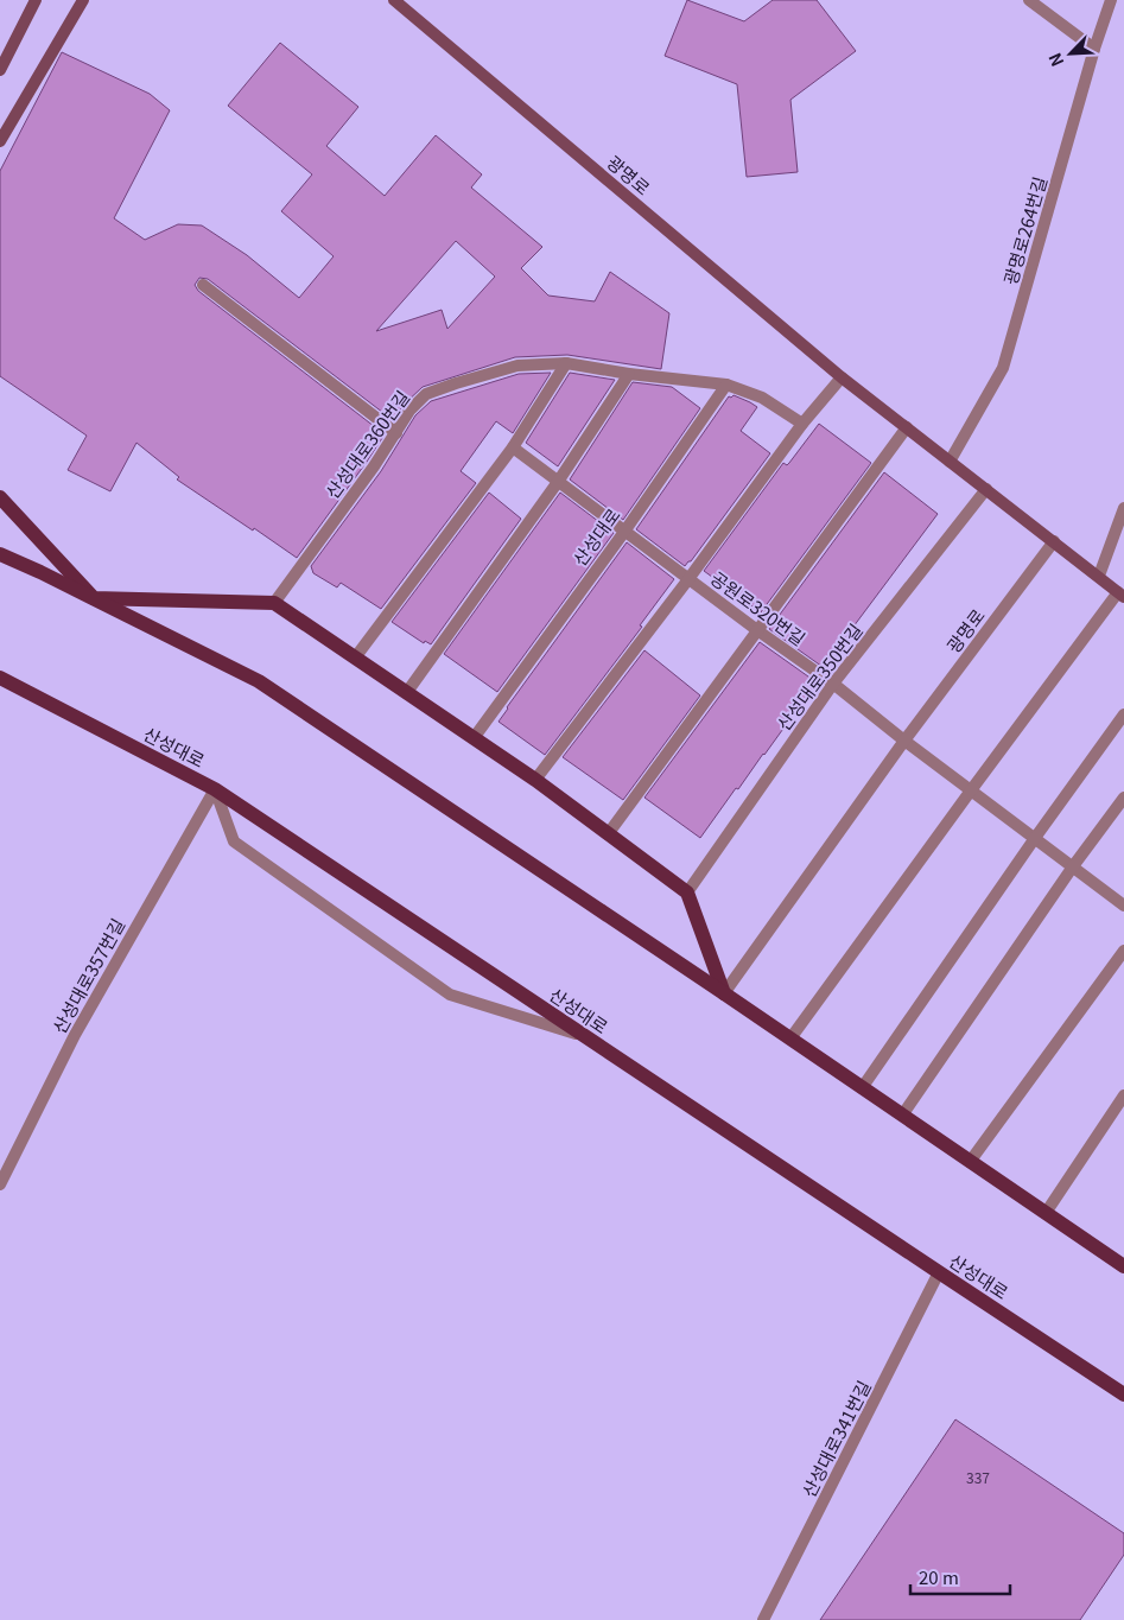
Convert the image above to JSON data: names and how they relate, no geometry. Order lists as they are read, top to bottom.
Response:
{
  "streets": {
    "main road": ["광명로", "산성대로"],
    "street": [
      "광명로264번길",
      "산성대로360번길",
      "공원로320번길",
      "산성대로350번길",
      "산성대로357번길",
      "산성대로341번길"
    ]
  },
  "crossings": [
    ["광명로", "광명로264번길"],
    ["광명로", "공원로320번길"],
    ["광명로", "산성대로350번길"],
    ["산성대로360번길", "산성대로"],
    ["산성대로", "공원로320번길"],
    ["산성대로", "산성대로357번길"],
    ["산성대로", "산성대로341번길"],
    ["공원로320번길", "산성대로350번길"]
  ],
  "house_numbers": ["337"],
  "scale_bar": "20 m",
  "north": "bottom left"
}
